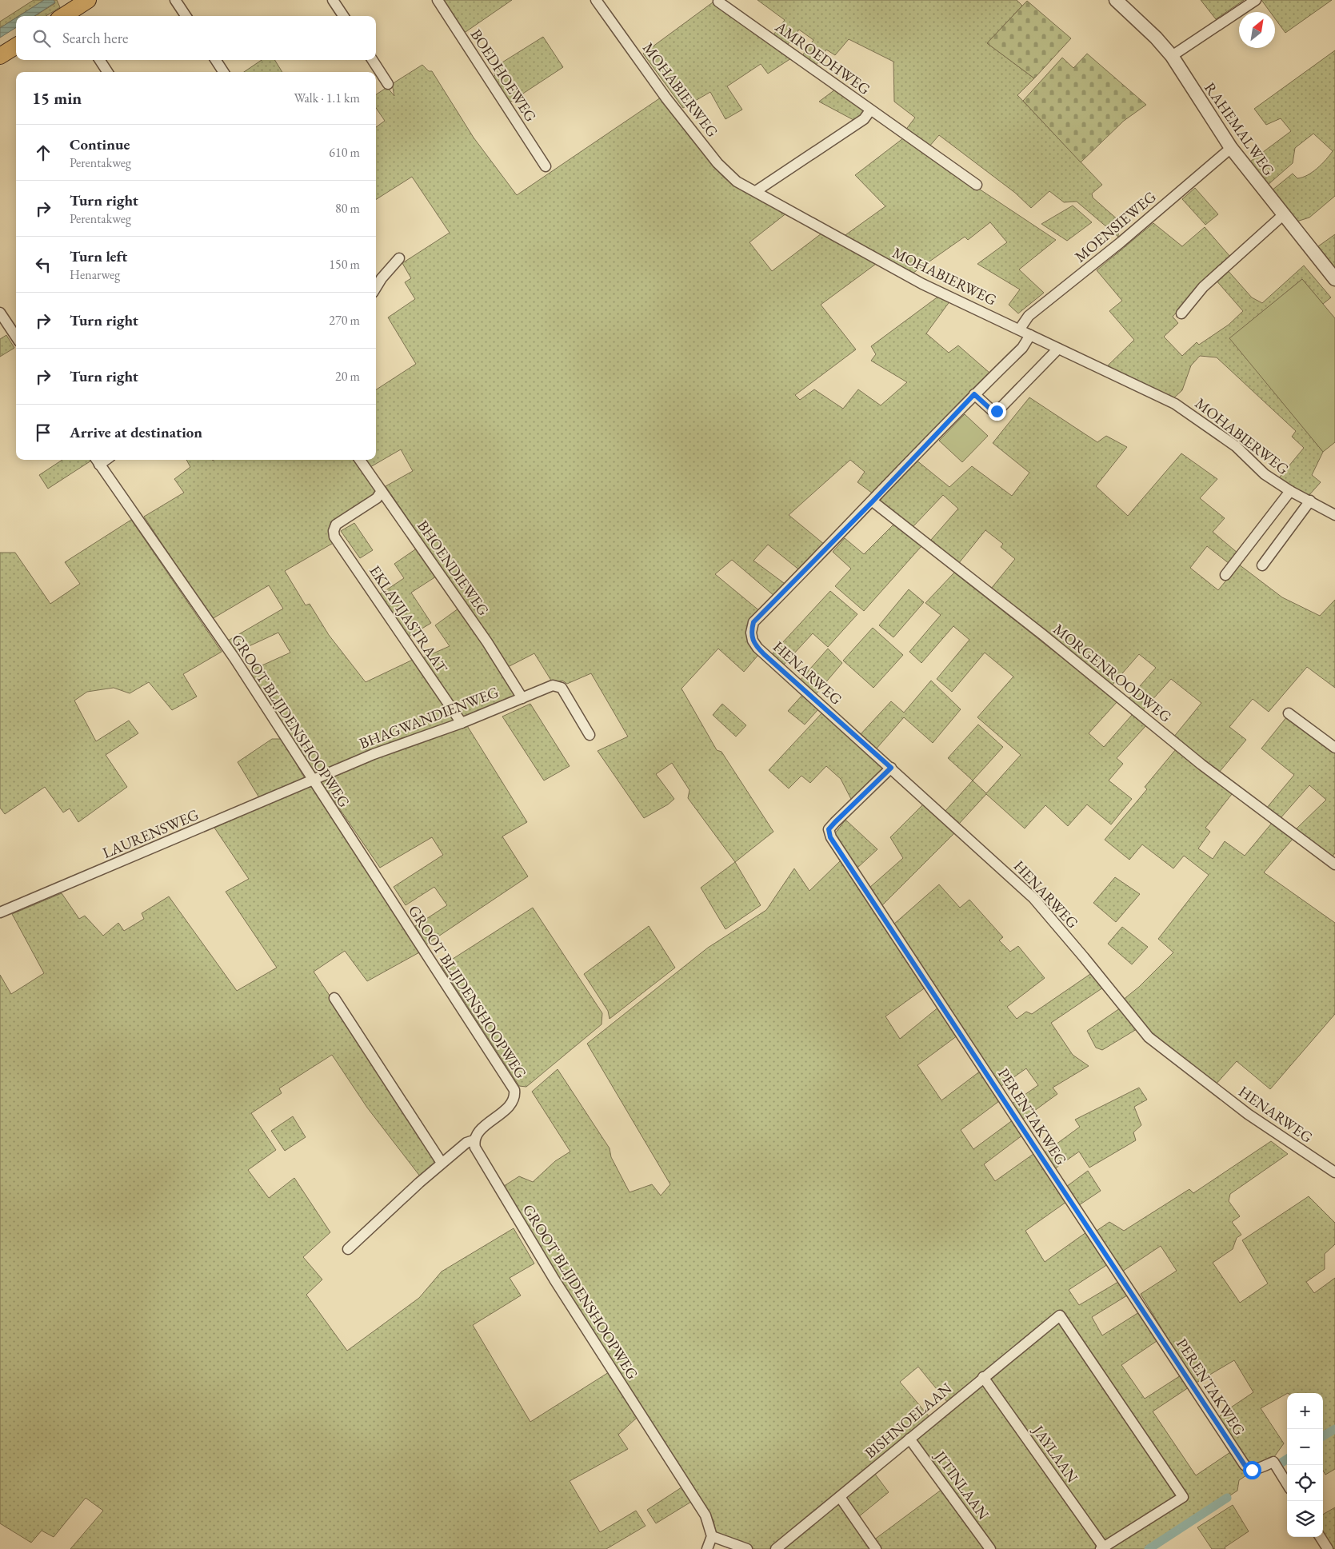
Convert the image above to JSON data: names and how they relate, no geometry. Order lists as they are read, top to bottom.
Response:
{
  "streets": {
    "street": [
      "AMROEDHWEG",
      "BOEDHOEWEG",
      "MOHABIERWEG",
      "RAHEMALWEG",
      "MOENSIEWEG",
      "BHOENDIEWEG",
      "EKLAVIJASTRAAT",
      "HENARWEG",
      "MORGENROODWEG",
      "BHAGWANDIENWEG",
      "GROOT BLIJDENSHOOPWEG",
      "LAURENSWEG",
      "PERENTAKWEG",
      "BISHNOELAAN",
      "JAYLAAN",
      "JITINLAAN"
    ]
  },
  "crossings": [
    ["AMROEDHWEG", "MOHABIERWEG"],
    ["MOHABIERWEG", "MOENSIEWEG"],
    ["RAHEMALWEG", "MOENSIEWEG"],
    ["BHOENDIEWEG", "EKLAVIJASTRAAT"],
    ["BHOENDIEWEG", "BHAGWANDIENWEG"],
    ["EKLAVIJASTRAAT", "BHAGWANDIENWEG"],
    ["HENARWEG", "MORGENROODWEG"],
    ["HENARWEG", "PERENTAKWEG"],
    ["BHAGWANDIENWEG", "GROOT BLIJDENSHOOPWEG"],
    ["BHAGWANDIENWEG", "LAURENSWEG"],
    ["GROOT BLIJDENSHOOPWEG", "LAURENSWEG"],
    ["BISHNOELAAN", "JAYLAAN"],
    ["BISHNOELAAN", "JITINLAAN"]
  ],
  "north": "top right",
  "page": {
    "search": "Search here",
    "heading": ["15 min", "Walk · 1.1 km"],
    "list": [
      ["Continue", "Perentakweg", "610 m"],
      ["Turn right", "Perentakweg", "80 m"],
      ["Turn left", "Henarweg", "150 m"],
      ["Turn right", "270 m"],
      ["Turn right", "20 m"],
      "Arrive at destination"
    ],
    "map_buttons": ["+", "−"]
  }
}
